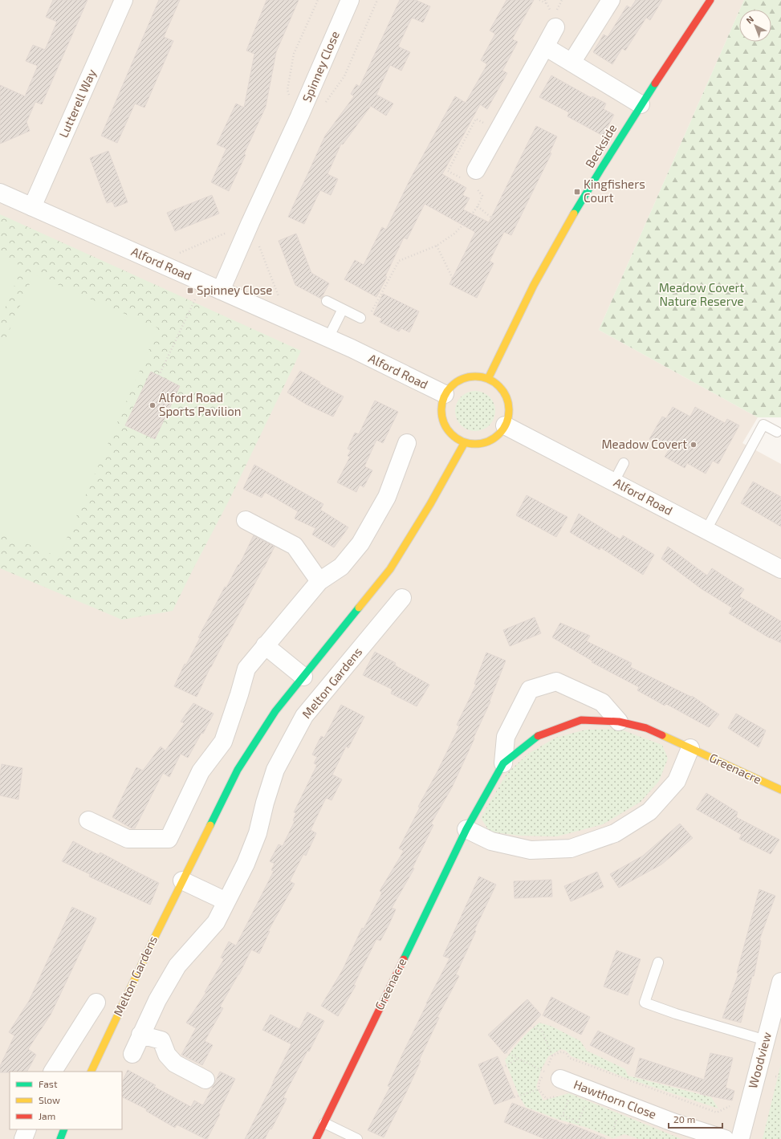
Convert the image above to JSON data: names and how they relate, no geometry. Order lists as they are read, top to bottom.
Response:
{
  "streets": {
    "street": [
      "Spinney Close",
      "Lutterell Way",
      "Beckside",
      "Alford Road",
      "Melton Gardens",
      "Greenacre",
      "Woodview",
      "Hawthorn Close"
    ]
  },
  "crossings": [
    ["Spinney Close", "Alford Road"],
    ["Lutterell Way", "Alford Road"],
    ["Beckside", "Alford Road"],
    ["Beckside", "Melton Gardens"],
    ["Alford Road", "Melton Gardens"]
  ],
  "parks": ["Meadow Covert Nature Reserve"],
  "places": {
    "transit": ["Kingfishers Court", "Spinney Close"],
    "other": ["Alford Road Sports Pavilion", "Meadow Covert"]
  },
  "legend": ["Fast", "Slow", "Jam"],
  "scale_bar": "20 m",
  "north": "top left"
}
